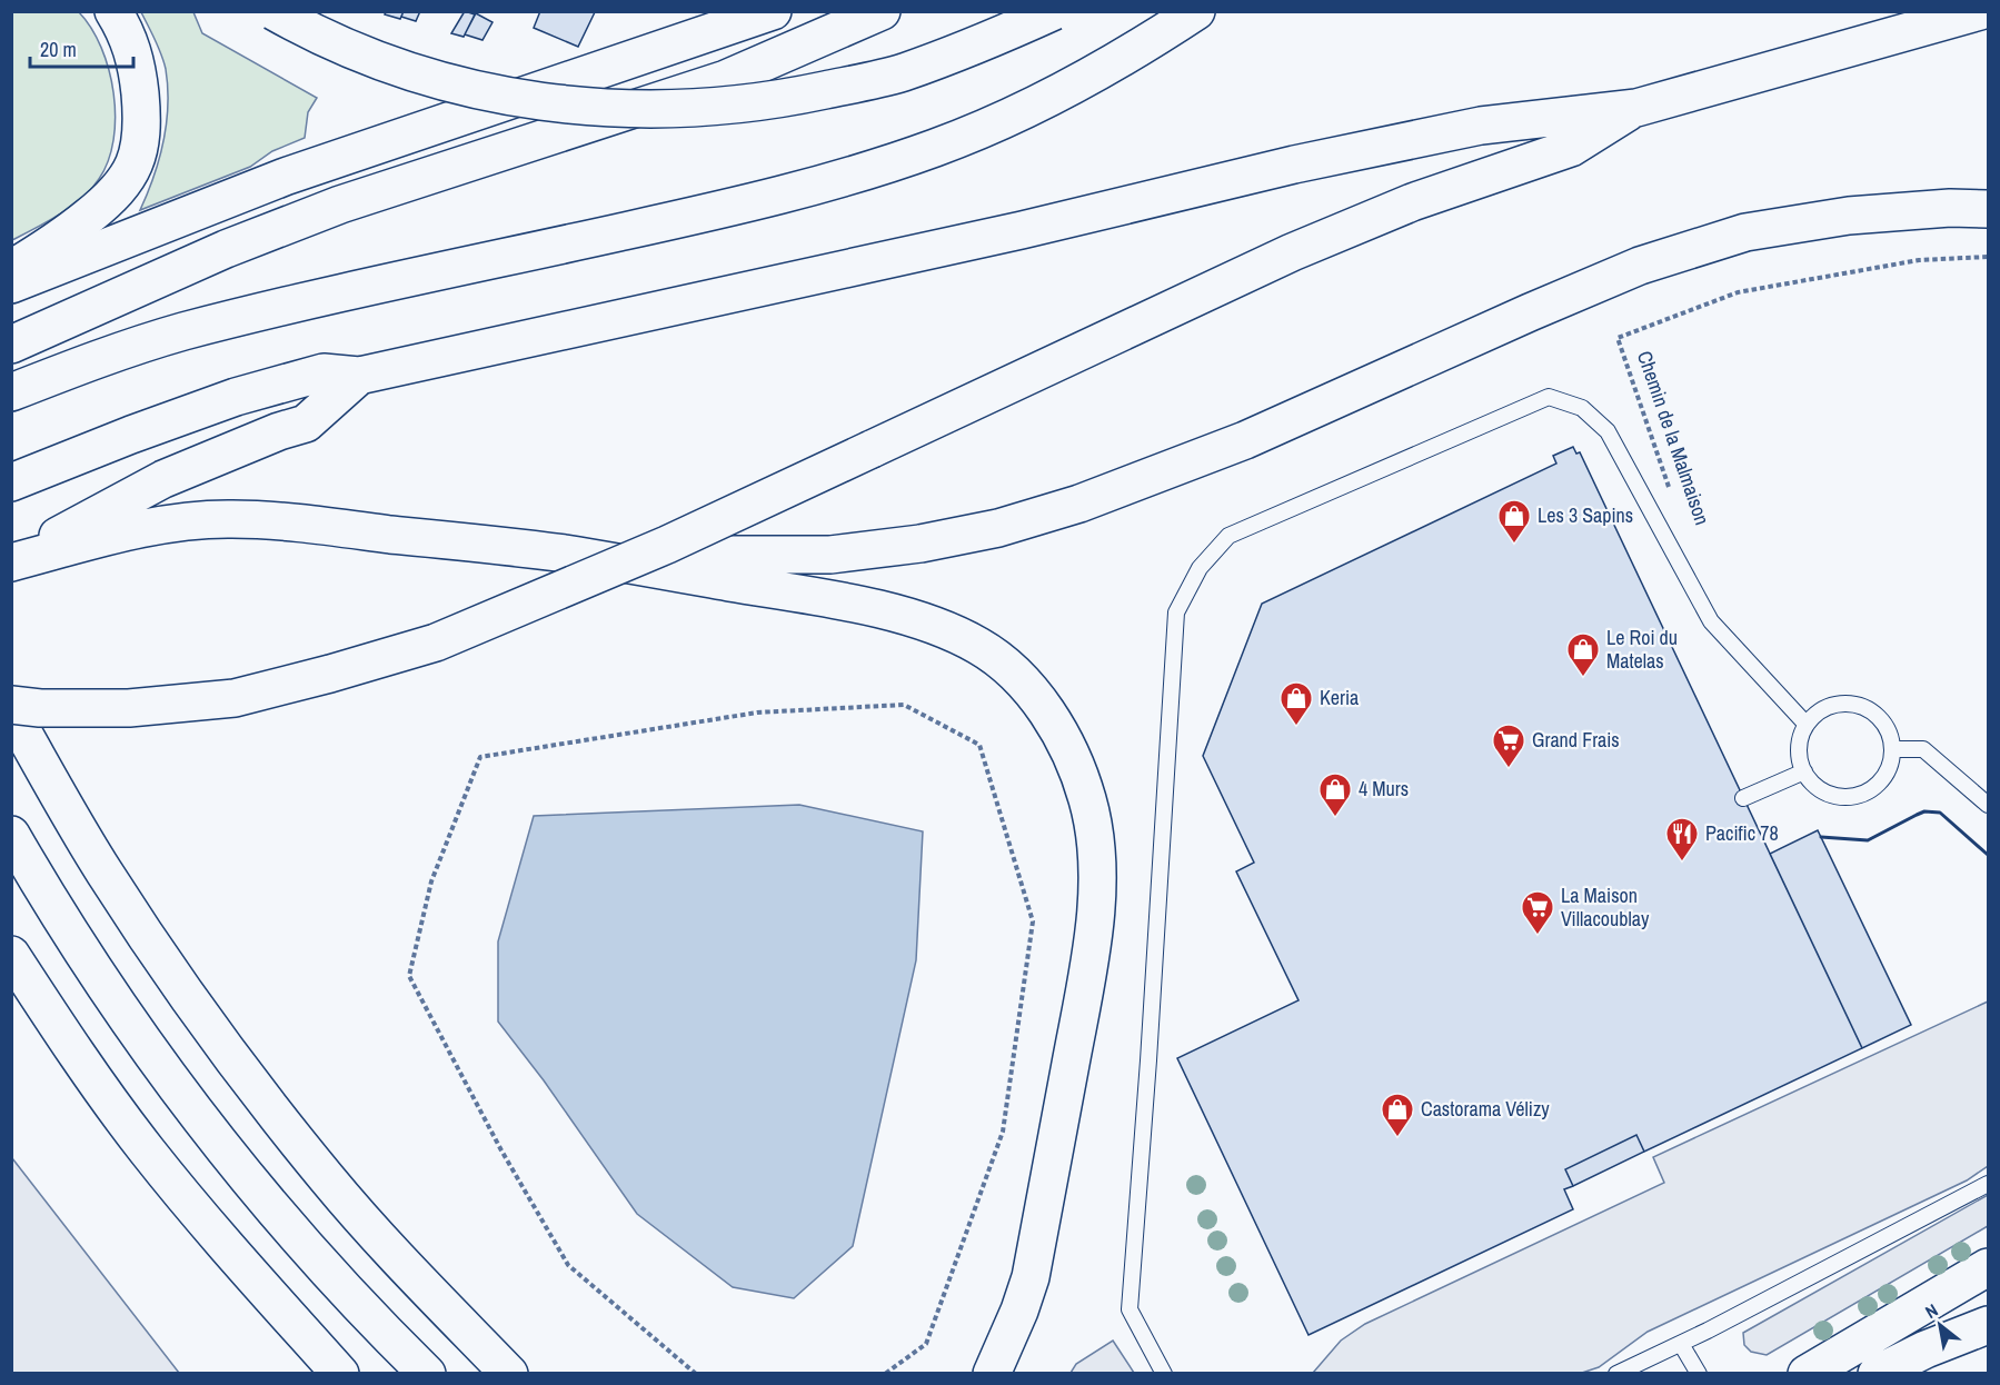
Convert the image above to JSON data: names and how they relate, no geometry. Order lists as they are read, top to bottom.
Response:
{
  "streets": {
    "path": ["Chemin de la Malmaison"]
  },
  "places": {
    "shop": [
      "Les 3 Sapins",
      "Le Roi du Matelas",
      "Keria",
      "4 Murs",
      "Castorama Vélizy"
    ],
    "supermarket": ["Grand Frais", "La Maison Villacoublay"],
    "restaurant": ["Pacific 78"]
  },
  "scale_bar": "20 m",
  "north": "top left"
}
